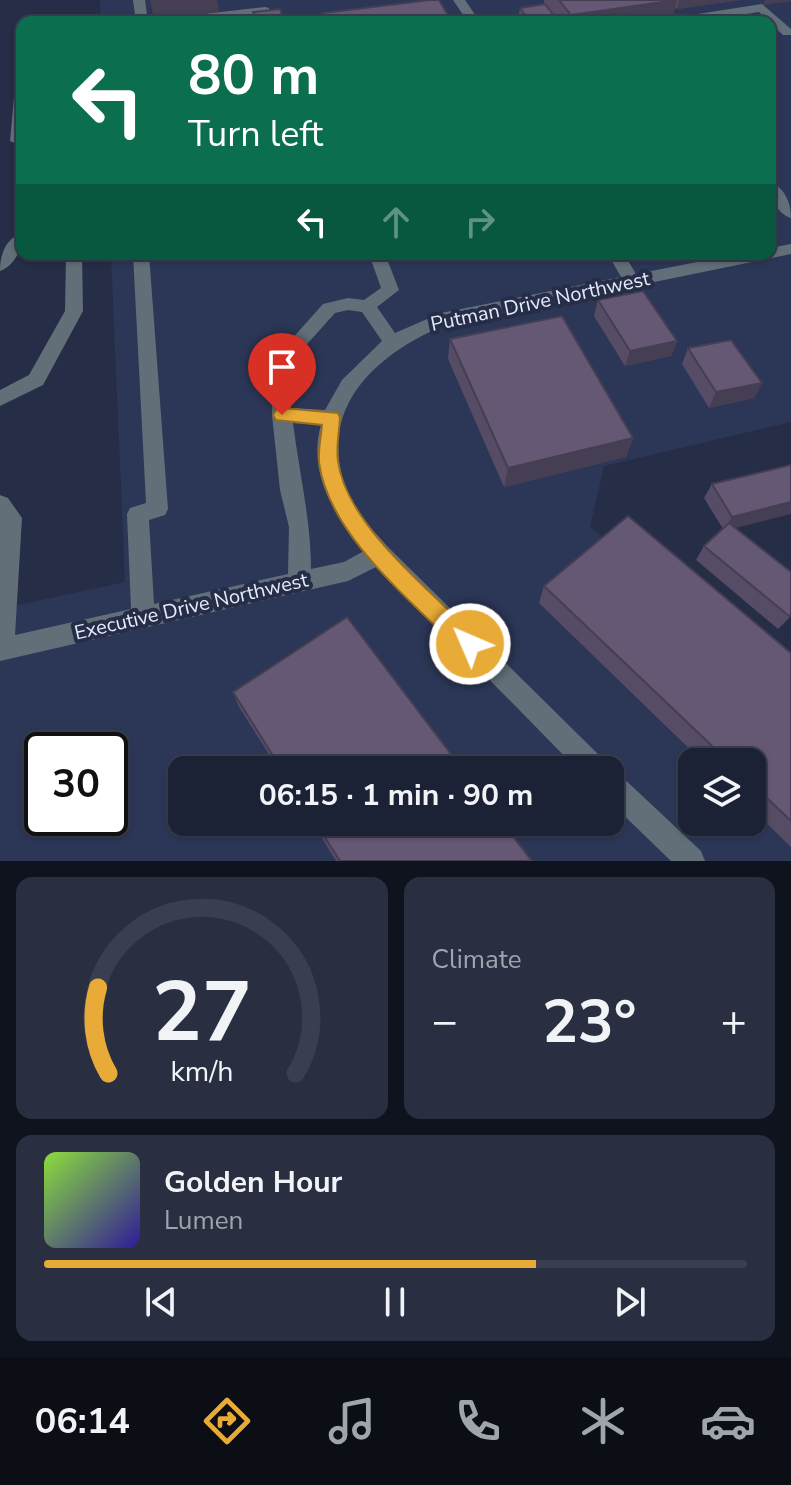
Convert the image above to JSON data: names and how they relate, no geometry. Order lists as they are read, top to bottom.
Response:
{
  "streets": {
    "street": ["Putman Drive Northwest", "Executive Drive Northwest"]
  },
  "crossings": [
    ["Putman Drive Northwest", "Executive Drive Northwest"]
  ],
  "page": {
    "turn": ["80 m", "Turn left"],
    "limit": "30",
    "trip": "06:15 · 1 min · 90 m",
    "tile": "Climate",
    "heat": ["−", "23°", "+"],
    "song": ["Golden Hour", "Lumen"],
    "tabs": "06:14",
    "gauge": ["27", "km/h"]
  }
}
